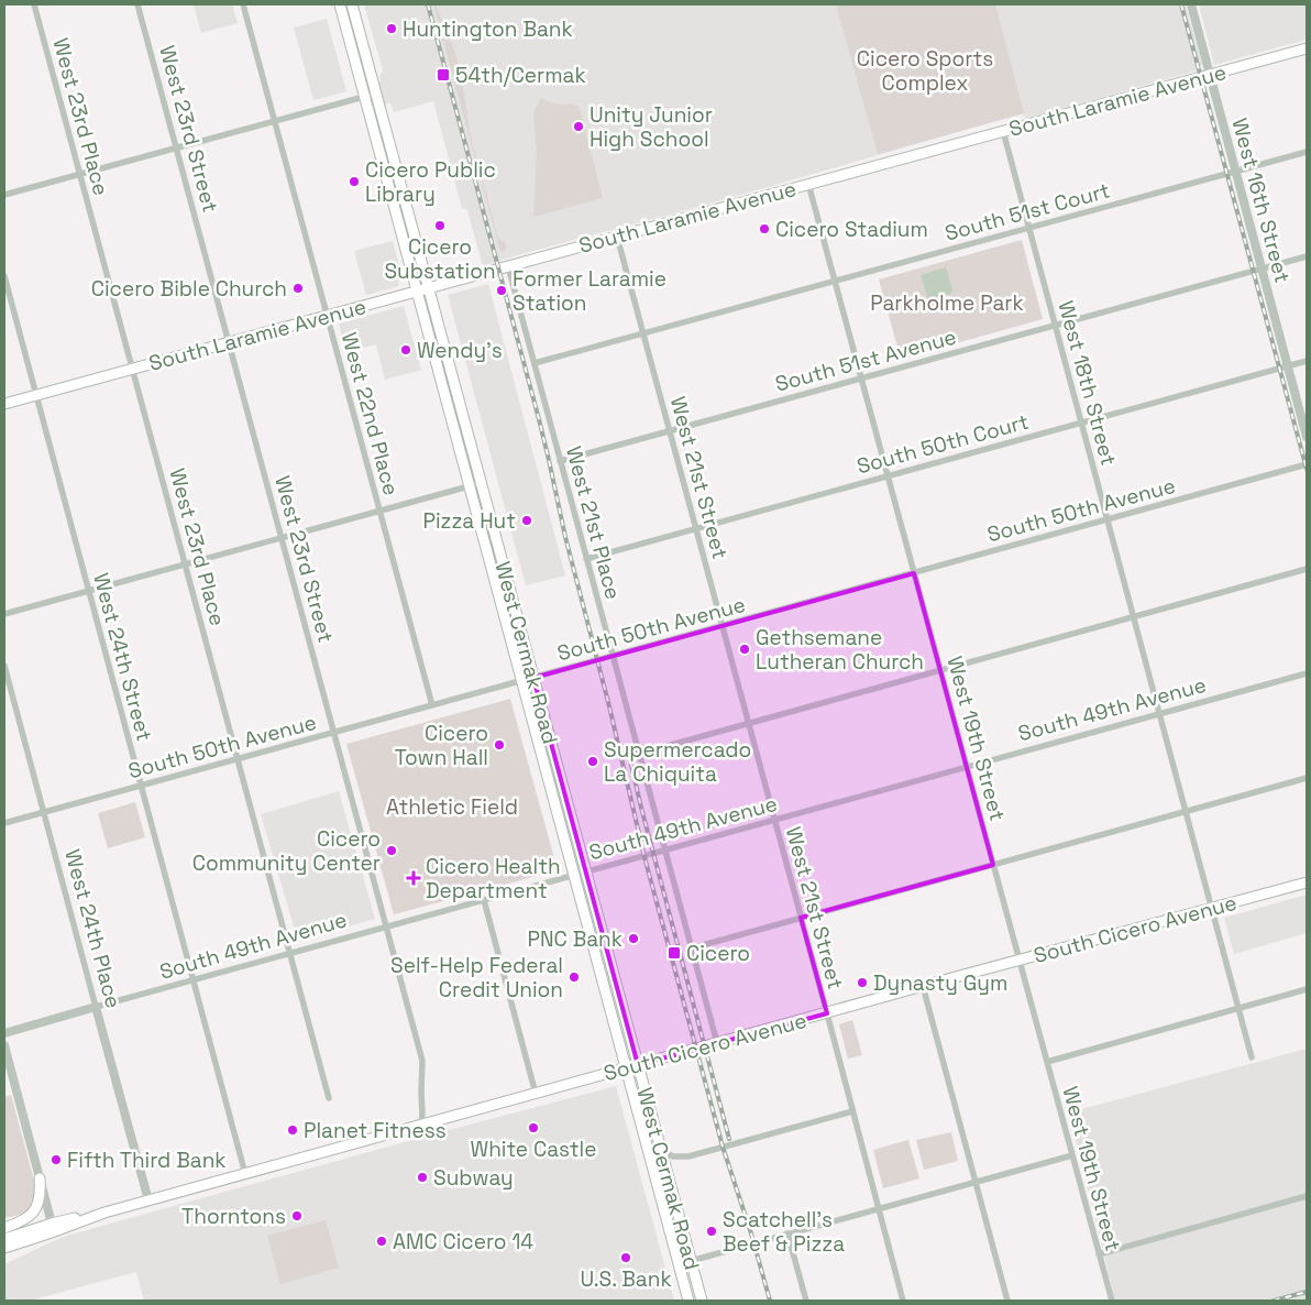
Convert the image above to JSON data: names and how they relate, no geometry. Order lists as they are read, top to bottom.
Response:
{
  "streets": {
    "main road": ["South Laramie Avenue", "West Cermak Road", "South Cicero Avenue"],
    "street": [
      "West 23rd Place",
      "West 23rd Street",
      "West 16th Street",
      "South 51st Court",
      "South 51st Avenue",
      "West 18th Street",
      "West 22nd Place",
      "South 50th Court",
      "West 21st Street",
      "South 50th Avenue",
      "West 21st Place",
      "West 24th Street",
      "South 49th Avenue",
      "West 19th Street",
      "West 24th Place"
    ]
  },
  "crossings": [
    ["South Laramie Avenue", "West 23rd Place"],
    ["South Laramie Avenue", "West 23rd Street"],
    ["South Laramie Avenue", "West 16th Street"],
    ["South Laramie Avenue", "West 18th Street"],
    ["South Laramie Avenue", "West 22nd Place"],
    ["South Laramie Avenue", "West 21st Street"],
    ["South Laramie Avenue", "West 21st Place"],
    ["South Laramie Avenue", "West Cermak Road"],
    ["South Laramie Avenue", "West 24th Street"],
    ["South Laramie Avenue", "West 19th Street"],
    ["West 23rd Place", "South 50th Avenue"],
    ["West 23rd Place", "South 49th Avenue"],
    ["West 23rd Street", "South 50th Avenue"],
    ["West 23rd Street", "South 49th Avenue"],
    ["West 23rd Street", "South Cicero Avenue"],
    ["West 16th Street", "South 51st Court"],
    ["West 16th Street", "South 51st Avenue"],
    ["West 16th Street", "South 50th Court"],
    ["South 51st Court", "West 18th Street"],
    ["South 51st Court", "West 21st Street"],
    ["South 51st Court", "West 21st Place"],
    ["South 51st Court", "West 19th Street"],
    ["South 51st Avenue", "West 18th Street"],
    ["South 51st Avenue", "West 21st Street"],
    ["South 51st Avenue", "West 21st Place"],
    ["South 51st Avenue", "West 19th Street"],
    ["West 18th Street", "South 50th Court"],
    ["West 18th Street", "South 50th Avenue"],
    ["West 18th Street", "South 49th Avenue"],
    ["West 18th Street", "South Cicero Avenue"],
    ["West 22nd Place", "South 50th Avenue"],
    ["South 50th Court", "West 21st Street"],
    ["South 50th Court", "West 21st Place"],
    ["South 50th Court", "West 19th Street"],
    ["West 21st Street", "South 50th Avenue"],
    ["West 21st Street", "South 49th Avenue"],
    ["West 21st Street", "South Cicero Avenue"],
    ["South 50th Avenue", "West 21st Place"],
    ["South 50th Avenue", "West Cermak Road"],
    ["South 50th Avenue", "West 24th Street"],
    ["South 50th Avenue", "West 19th Street"],
    ["South 50th Avenue", "West 24th Place"],
    ["West 21st Place", "South 49th Avenue"],
    ["West 21st Place", "South Cicero Avenue"],
    ["West Cermak Road", "South 49th Avenue"],
    ["West Cermak Road", "South Cicero Avenue"],
    ["West 24th Street", "South 49th Avenue"],
    ["West 24th Street", "South Cicero Avenue"],
    ["South 49th Avenue", "West 19th Street"],
    ["South 49th Avenue", "West 24th Place"],
    ["West 19th Street", "South Cicero Avenue"],
    ["West 24th Place", "South Cicero Avenue"]
  ],
  "parks": ["Cicero Sports Complex", "Parkholme Park", "Athletic Field"],
  "places": {
    "other": [
      "Huntington Bank",
      "Unity Junior High School",
      "Cicero Public Library",
      "Cicero Substation",
      "Cicero Stadium",
      "Cicero Bible Church",
      "Former Laramie Station",
      "Wendy's",
      "Pizza Hut",
      "Gethsemane Lutheran Church",
      "Cicero Town Hall",
      "Supermercado La Chiquita",
      "Cicero Community Center",
      "PNC Bank",
      "Self-Help Federal Credit Union",
      "Dynasty Gym",
      "White Castle",
      "Planet Fitness",
      "Fifth Third Bank",
      "Subway",
      "Thorntons",
      "Scatchell's Beef & Pizza",
      "AMC Cicero 14",
      "U.S. Bank"
    ],
    "transit": ["54th/Cermak", "Cicero"],
    "health": ["Cicero Health Department"]
  }
}
